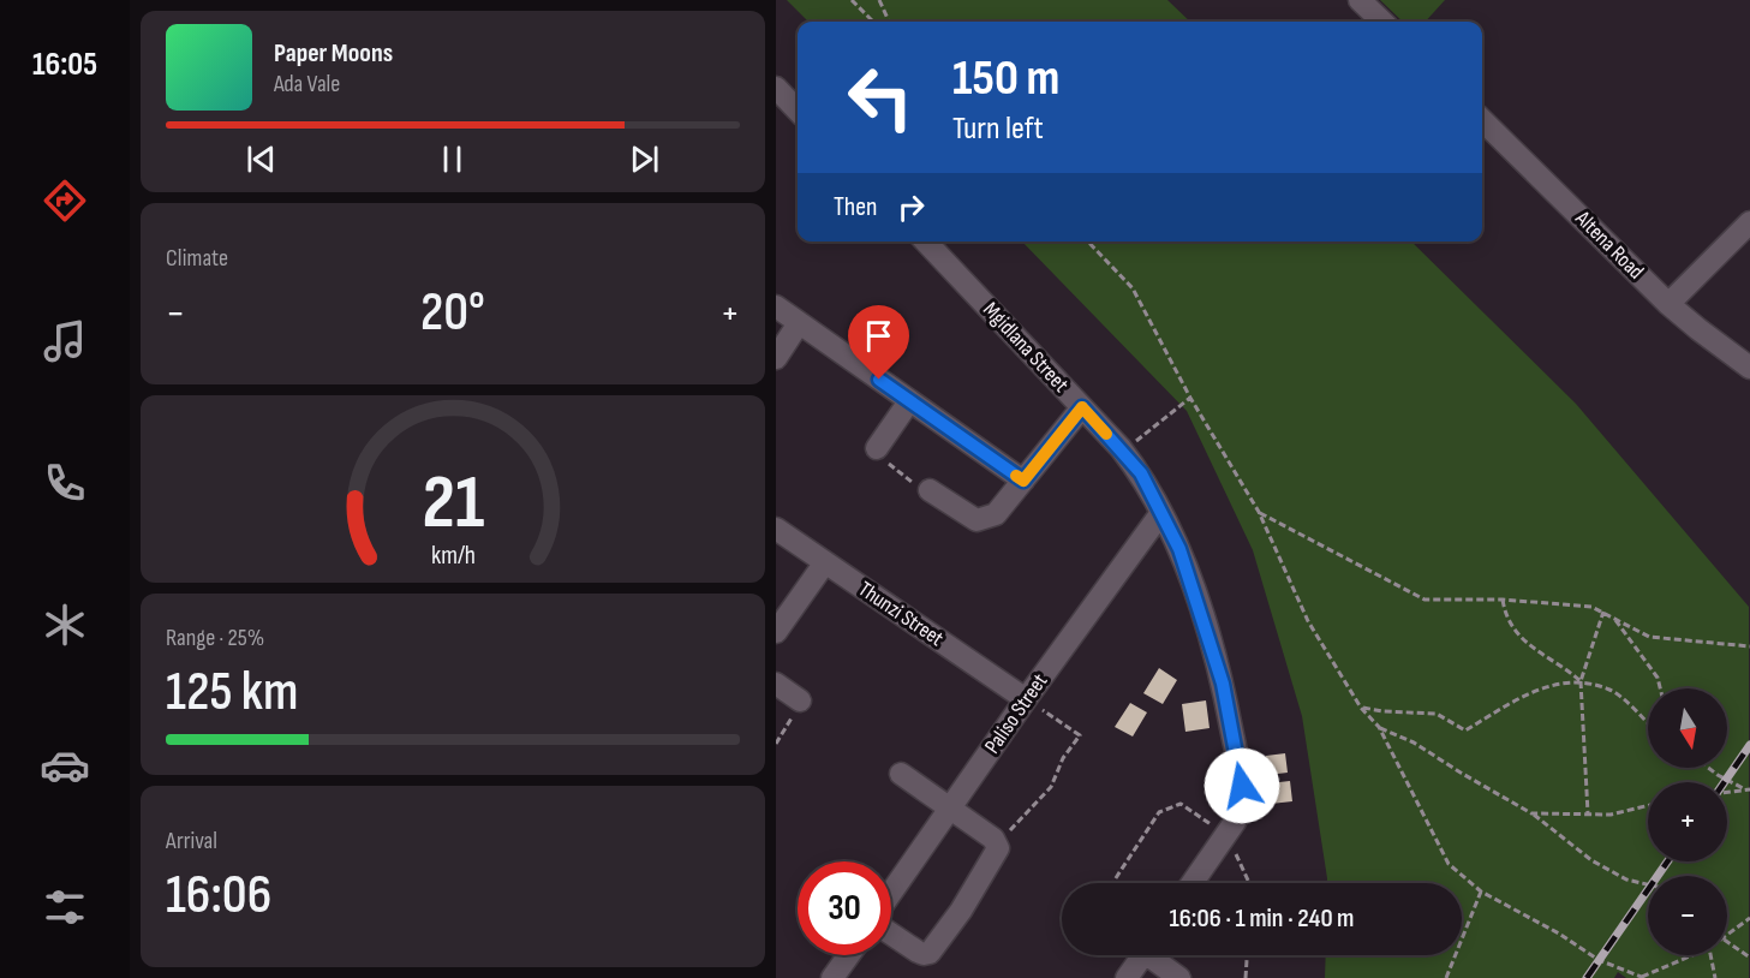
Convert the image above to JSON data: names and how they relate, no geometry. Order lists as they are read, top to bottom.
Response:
{
  "streets": {
    "street": [
      "Altena Road",
      "Mgidlana Street",
      "Thunzi Street",
      "Paliso Street"
    ]
  },
  "crossings": [
    ["Mgidlana Street", "Paliso Street"],
    ["Thunzi Street", "Paliso Street"]
  ],
  "north": "bottom",
  "page": {
    "tabs": "16:05",
    "turn": ["150 m", "Turn left"],
    "song": ["Paper Moons", "Ada Vale"],
    "then": "Then",
    "tile": [
      "Climate",
      ["Range · 25%", "125 km"],
      ["Arrival", "16:06"]
    ],
    "heat": ["−", "20°", "+"],
    "map_buttons": ["+", "−"],
    "limit": "30",
    "trip": "16:06 · 1 min · 240 m",
    "gauge": ["21", "km/h"]
  }
}
